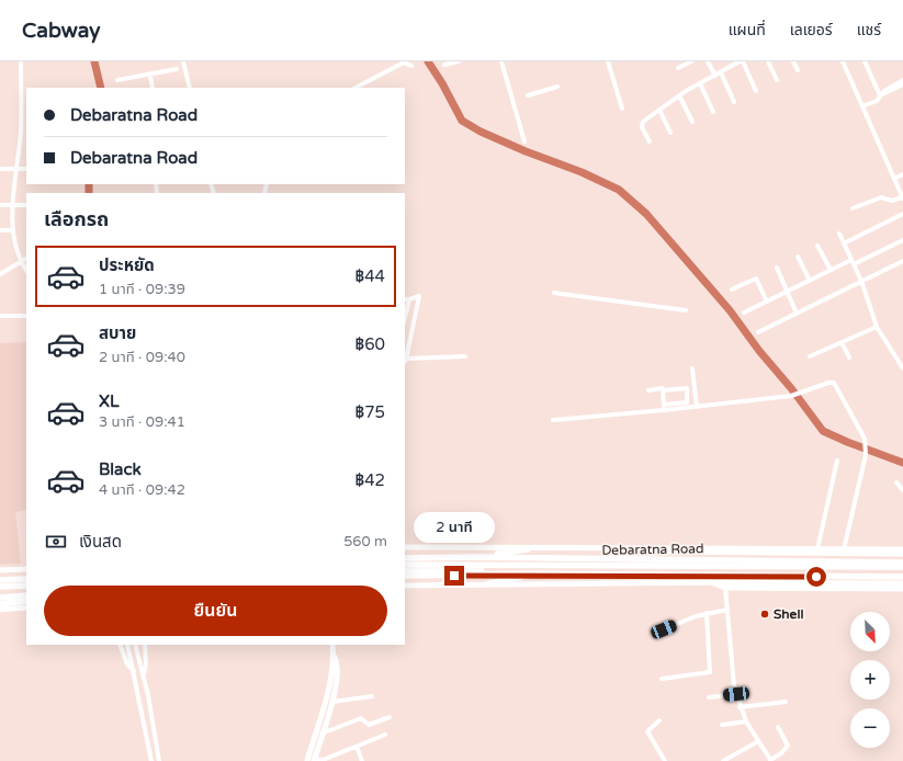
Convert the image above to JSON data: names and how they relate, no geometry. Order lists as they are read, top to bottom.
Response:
{
  "streets": {
    "highway": ["Debaratna Road"]
  },
  "places": ["Shell"],
  "north": "bottom right",
  "page": {
    "header": "Cabway",
    "nav": ["แผนที่", "เลเยอร์", "แชร์"],
    "banner": ["Debaratna Road", "Debaratna Road"],
    "heading": "เลือกรถ",
    "list": [
      {
        "name": "ประหยัด",
        "note": "1 นาที · 09:39",
        "value": "฿44"
      },
      {
        "name": "สบาย",
        "note": "2 นาที · 09:40",
        "value": "฿60"
      },
      {
        "name": "XL",
        "note": "3 นาที · 09:41",
        "value": "฿75"
      },
      {
        "name": "Black",
        "note": "4 นาที · 09:42",
        "value": "฿42"
      }
    ],
    "bubble": "2 นาที",
    "pay": ["เงินสด", "560 m"],
    "buttons": "ยืนยัน",
    "map_buttons": ["+", "−"]
  }
}
